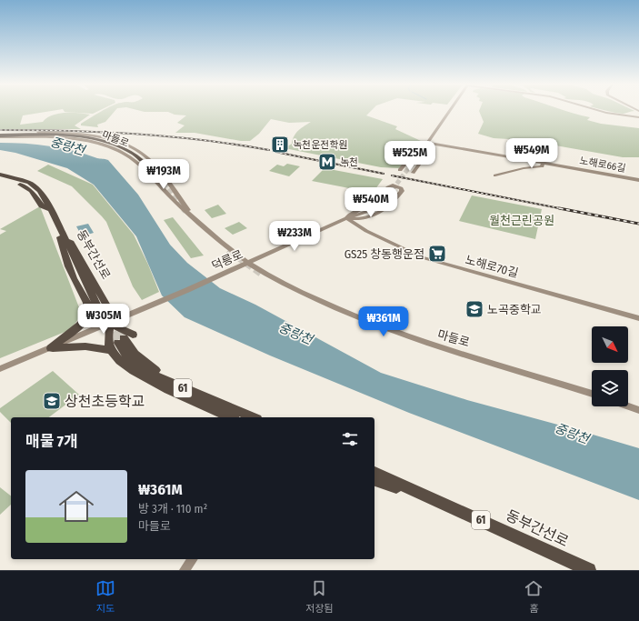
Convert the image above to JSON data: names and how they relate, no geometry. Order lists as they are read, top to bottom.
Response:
{
  "streets": {
    "highway": ["동부간선로", "61"],
    "main road": [
      "마들로",
      "노해로66길",
      "덕릉로",
      "노해로70길"
    ]
  },
  "crossings": [
    ["마들로", "덕릉로"],
    ["덕릉로", "노해로70길"]
  ],
  "water": ["중랑천"],
  "parks": ["월천근린공원"],
  "places": {
    "building": ["녹천운전학원"],
    "metro station": ["녹천"],
    "supermarket": ["GS25 창동행운점"],
    "school or university": ["노곡중학교", "상천초등학교"]
  },
  "north": "bottom right",
  "page": {
    "price": [
      "₩549M",
      "₩525M",
      "₩193M",
      "₩540M",
      "₩233M",
      "₩305M",
      "₩361M"
    ],
    "heading": "매물 7개",
    "list": [
      {
        "name": "₩361M",
        "note": "방 3개 · 110 m² · 마들로"
      }
    ],
    "tabs": ["지도", "저장됨", "홈"]
  }
}
